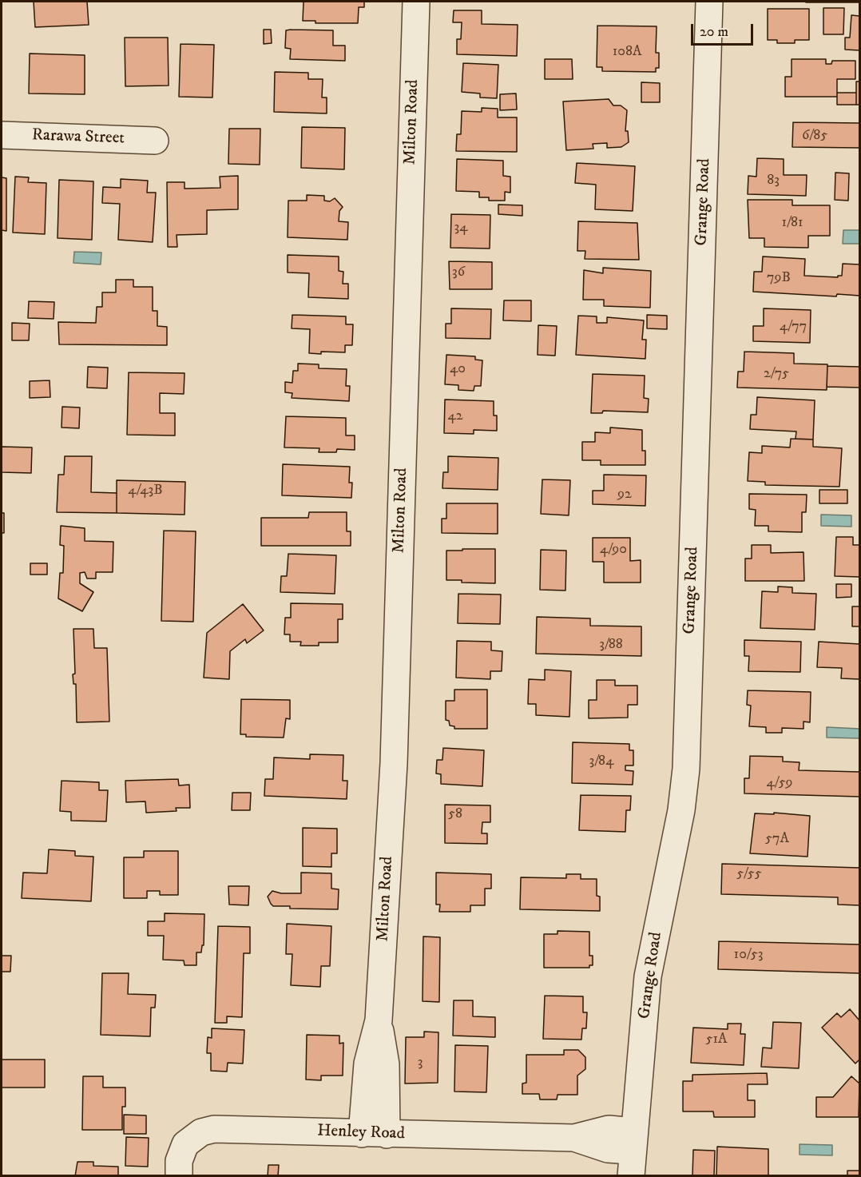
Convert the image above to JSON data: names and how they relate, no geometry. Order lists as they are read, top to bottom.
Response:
{
  "streets": {
    "street": [
      "Milton Road",
      "Rarawa Street",
      "Grange Road",
      "Henley Road"
    ]
  },
  "crossings": [
    ["Milton Road", "Henley Road"],
    ["Grange Road", "Henley Road"]
  ],
  "house_numbers": [
    "108A",
    "6/85",
    "83",
    "1/81",
    "34",
    "36",
    "79B",
    "4/77",
    "40",
    "2/75",
    "42",
    "4/43B",
    "92",
    "4/90",
    "3/88",
    "3/84",
    "4/59",
    "58",
    "57A",
    "5/55",
    "10/53",
    "51A",
    "3"
  ],
  "scale_bar": "20 m"
}
